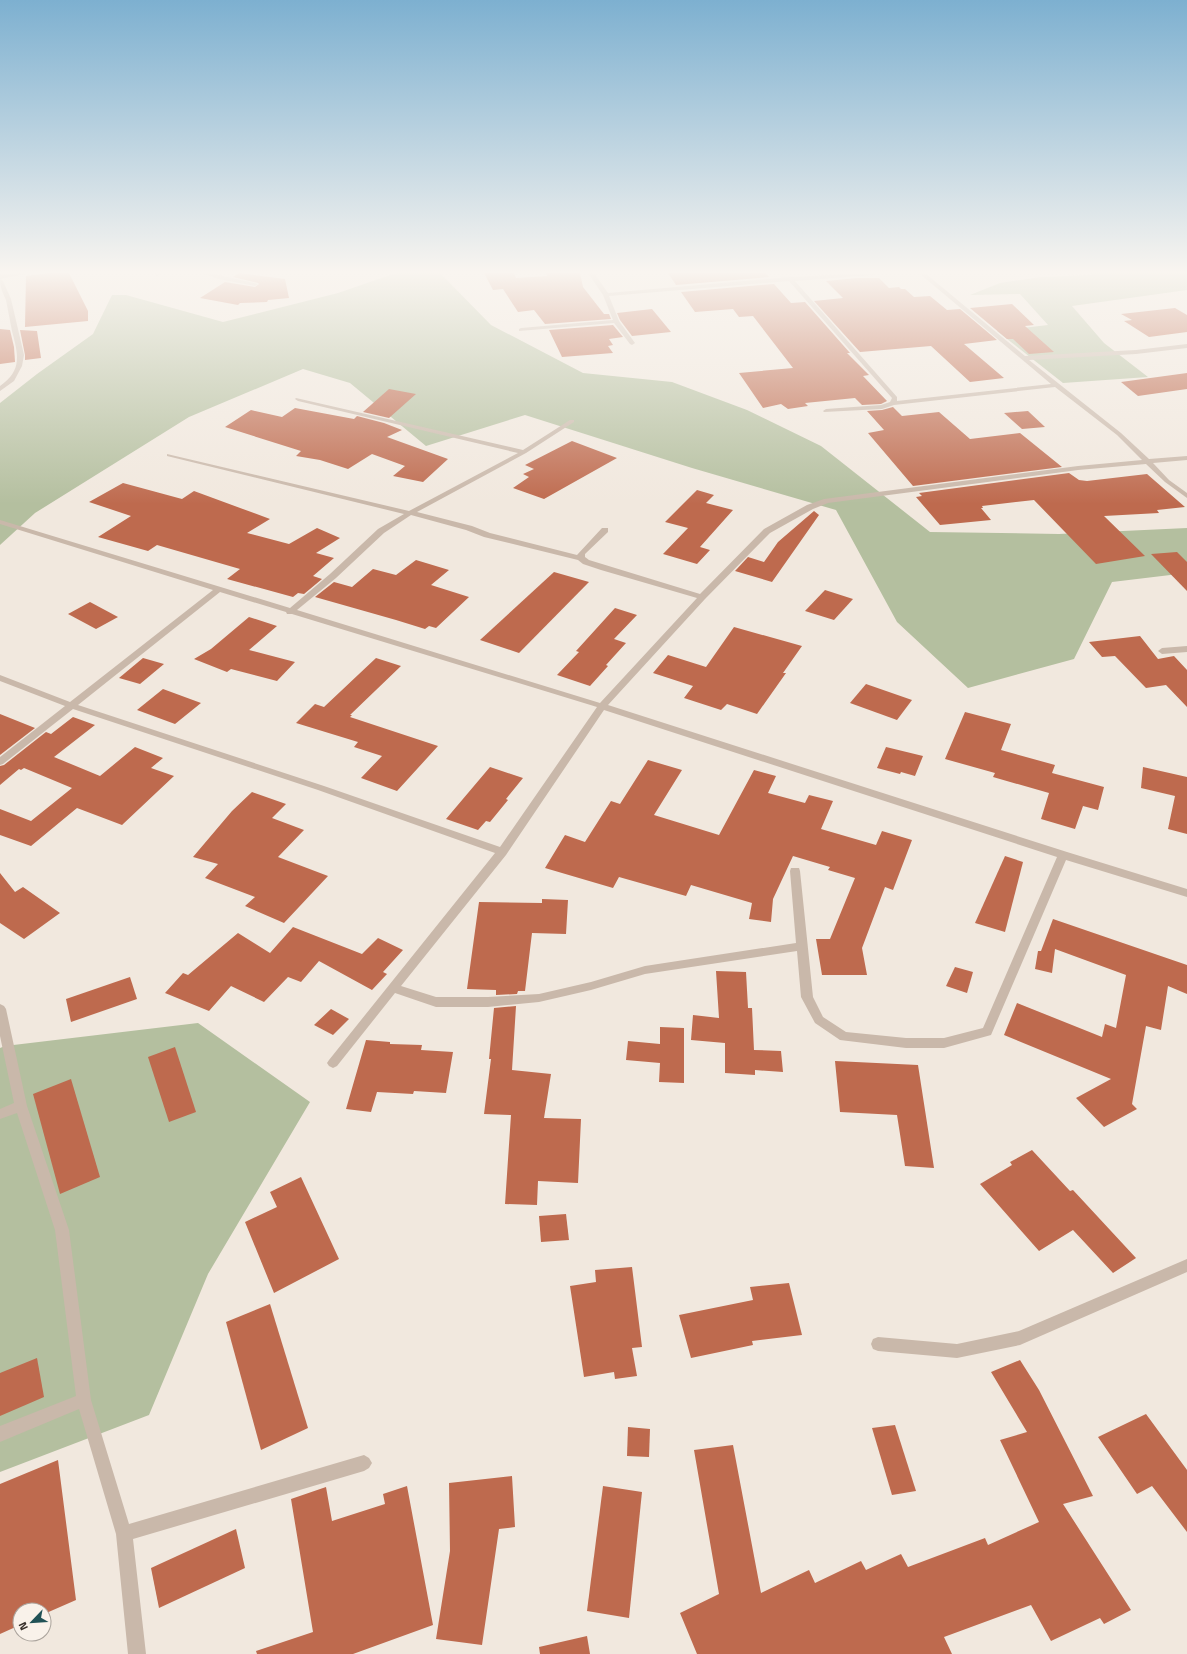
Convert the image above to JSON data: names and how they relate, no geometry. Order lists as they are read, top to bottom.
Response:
{
  "north": "bottom left"
}
